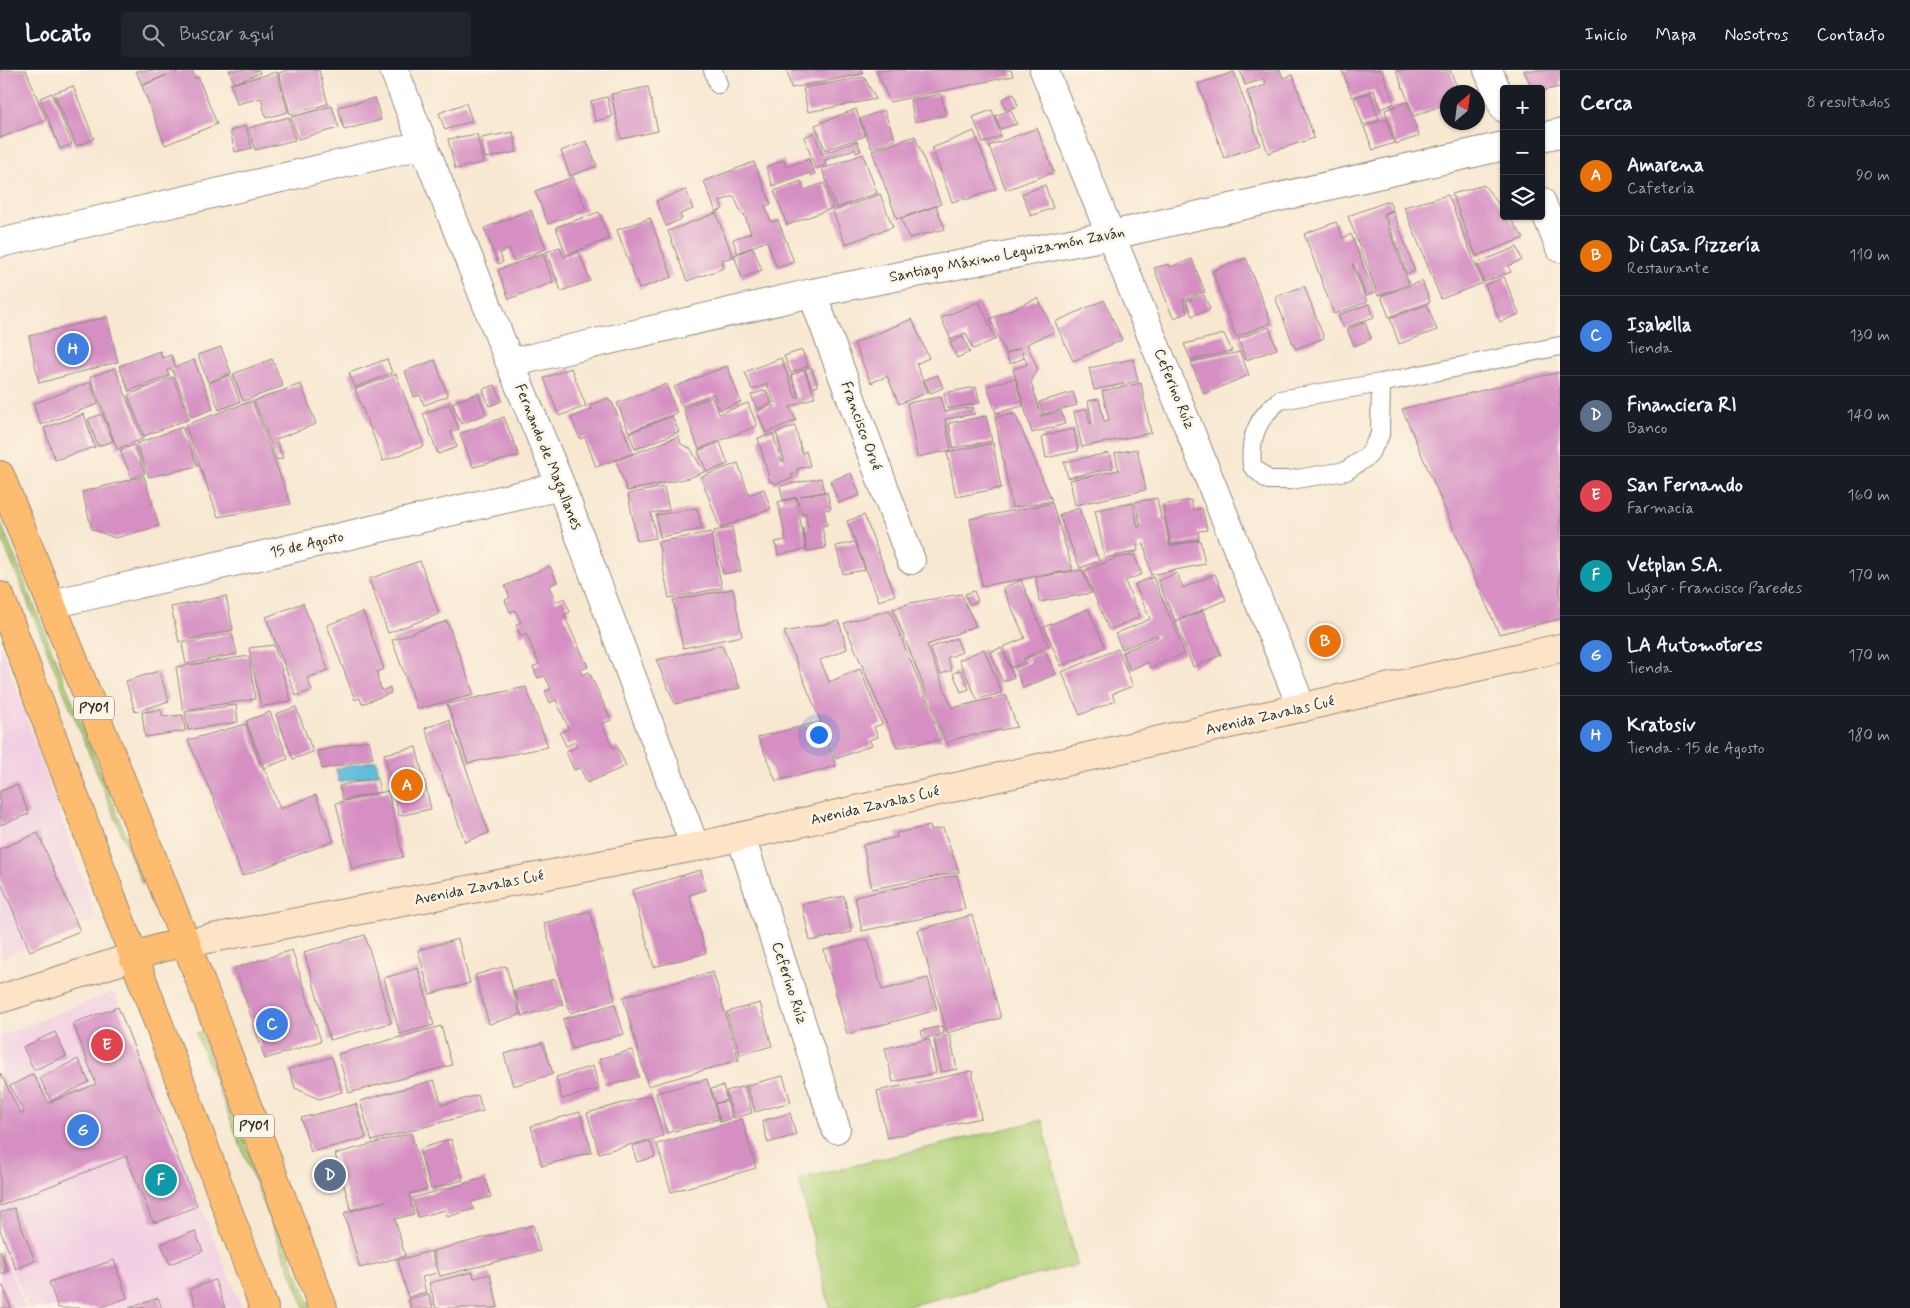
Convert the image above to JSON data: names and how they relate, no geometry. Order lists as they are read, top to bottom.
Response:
{
  "streets": {
    "highway": ["PY01"],
    "main road": ["Avenida Zavalas Cué"],
    "street": [
      "Santiago Máximo Leguizamón Zaván",
      "Ceferino Ruíz",
      "Francisco Orué",
      "Fernando de Magallanes",
      "15 de Agosto"
    ]
  },
  "crossings": [
    ["Santiago Máximo Leguizamón Zaván", "Ceferino Ruíz"],
    ["Santiago Máximo Leguizamón Zaván", "Francisco Orué"],
    ["Santiago Máximo Leguizamón Zaván", "Fernando de Magallanes"],
    ["Ceferino Ruíz", "Avenida Zavalas Cué"],
    ["Fernando de Magallanes", "15 de Agosto"],
    ["Fernando de Magallanes", "Avenida Zavalas Cué"],
    ["15 de Agosto", "PY01"],
    ["PY01", "Avenida Zavalas Cué"]
  ],
  "north": "top right",
  "page": {
    "header": "Locato",
    "search": "Buscar aquí",
    "nav": [
      "Inicio",
      "Mapa",
      "Nosotros",
      "Contacto"
    ],
    "heading": ["Cerca", "8 resultados"],
    "map_buttons": ["+", "−"],
    "list": [
      {
        "mark": "A",
        "name": "Amarena",
        "note": "Cafetería",
        "value": "90 m"
      },
      {
        "mark": "B",
        "name": "Di Casa Pizzería",
        "note": "Restaurante",
        "value": "110 m"
      },
      {
        "mark": "C",
        "name": "Isabella",
        "note": "Tienda",
        "value": "130 m"
      },
      {
        "mark": "D",
        "name": "Financiera RI",
        "note": "Banco",
        "value": "140 m"
      },
      {
        "mark": "E",
        "name": "San Fernando",
        "note": "Farmacia",
        "value": "160 m"
      },
      {
        "mark": "F",
        "name": "Vetplan S.A.",
        "note": "Lugar · Francisco Paredes",
        "value": "170 m"
      },
      {
        "mark": "G",
        "name": "LA Automotores",
        "note": "Tienda",
        "value": "170 m"
      },
      {
        "mark": "H",
        "name": "Kratosiv",
        "note": "Tienda · 15 de Agosto",
        "value": "180 m"
      }
    ],
    "pins": [
      "H",
      "B",
      "A",
      "C",
      "E",
      "G",
      "D",
      "F"
    ]
  }
}
